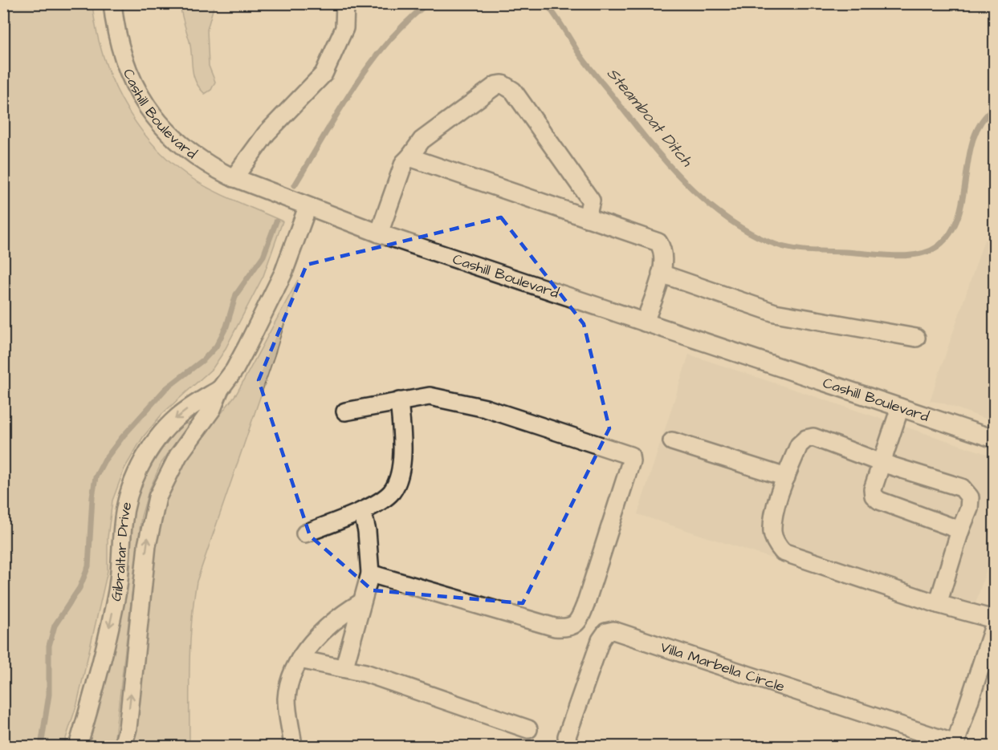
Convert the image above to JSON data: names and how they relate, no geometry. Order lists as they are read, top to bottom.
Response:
{
  "streets": {
    "street": ["Cashill Boulevard", "Gibraltar Drive", "Villa Marbella Circle"]
  },
  "crossings": [
    ["Cashill Boulevard", "Gibraltar Drive"]
  ],
  "water": ["Steamboat Ditch"]
}
